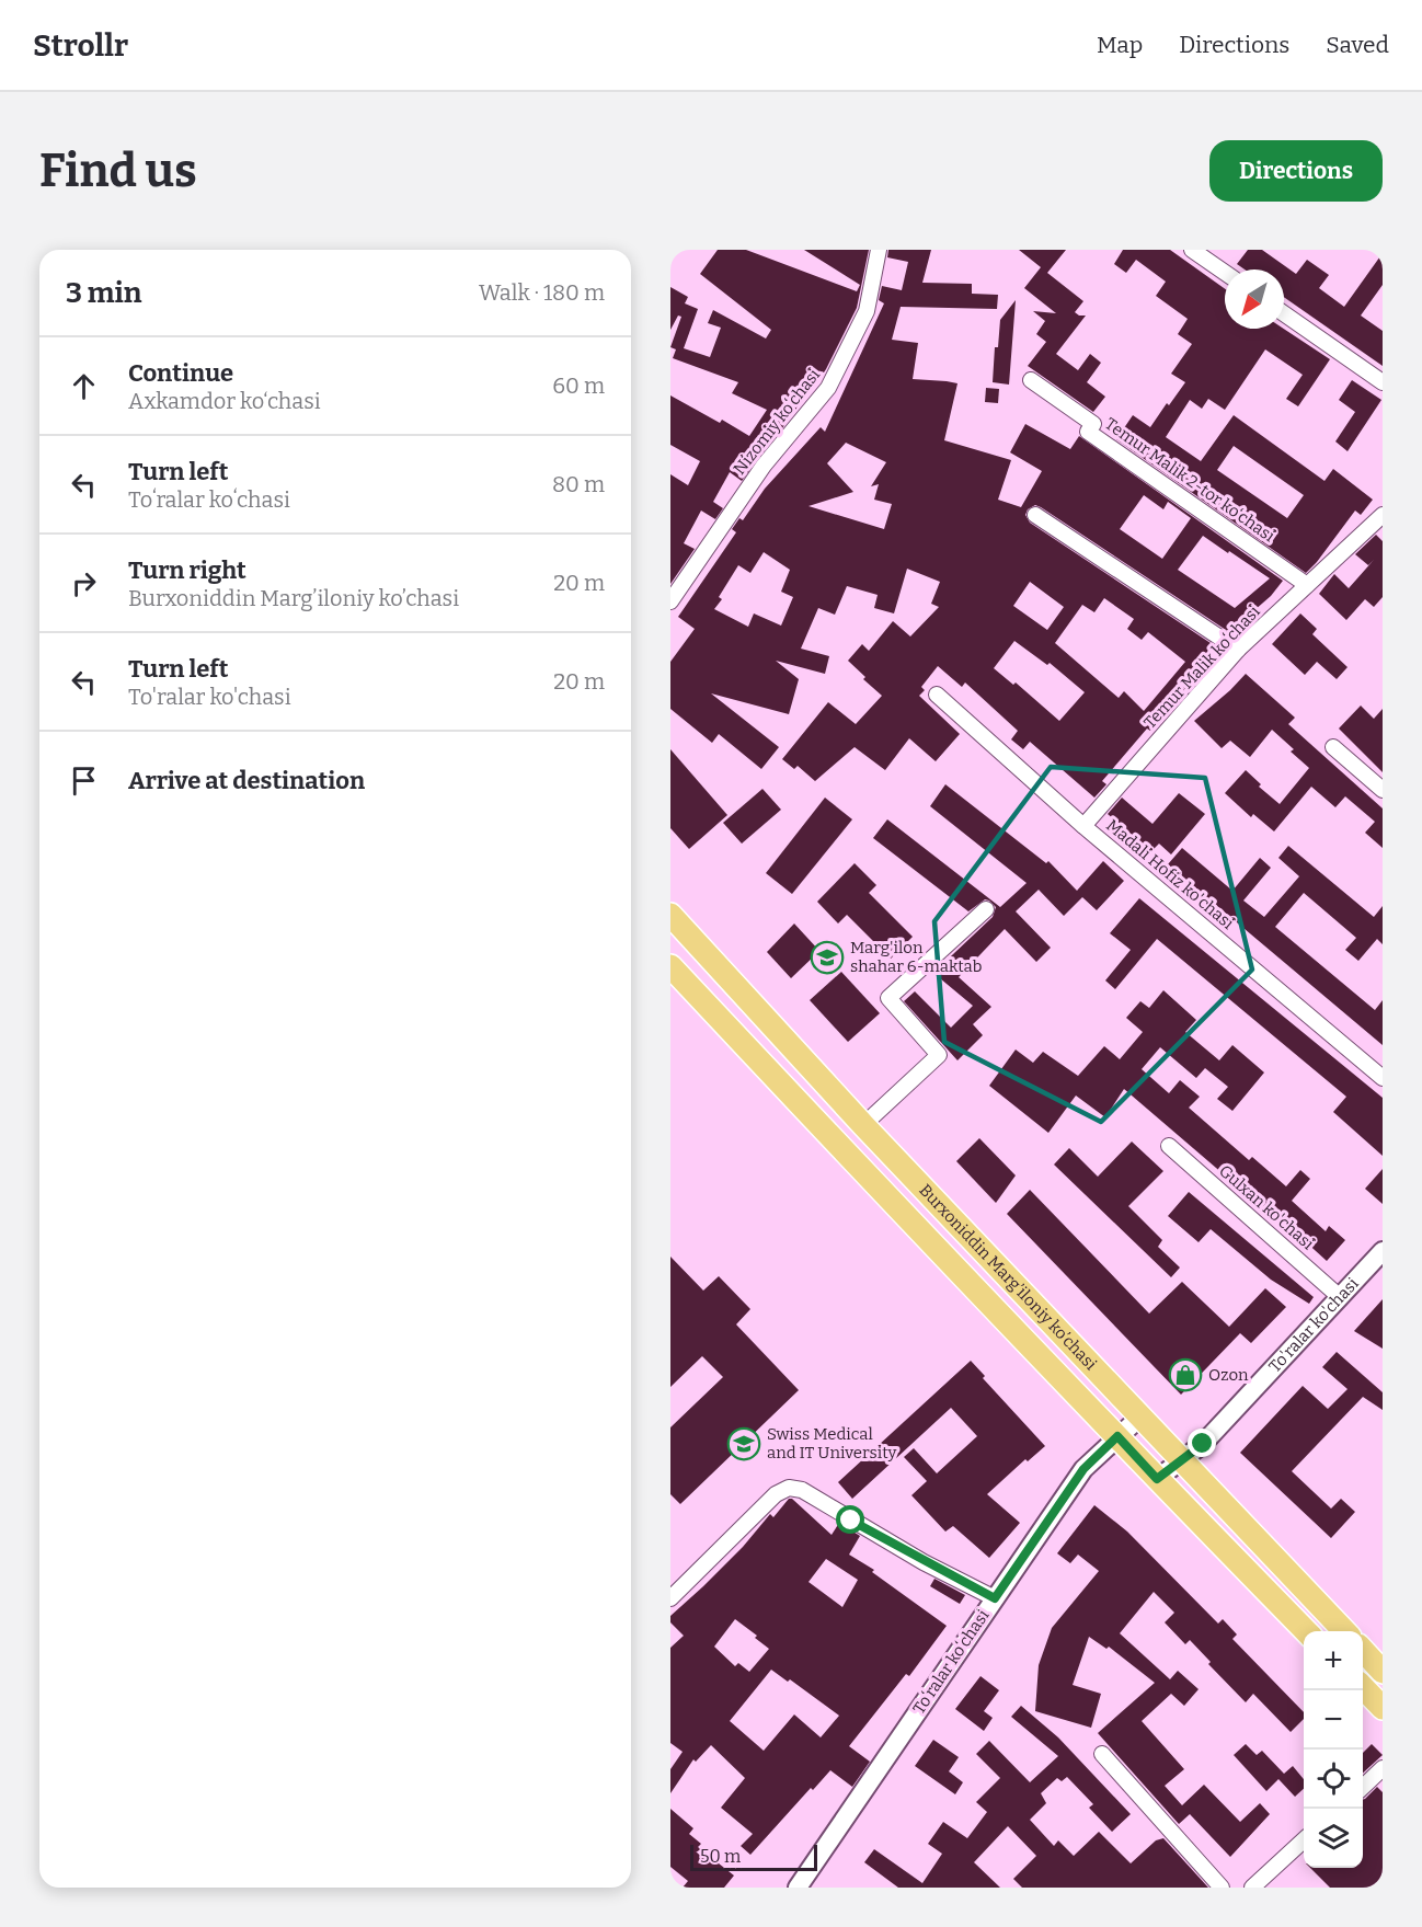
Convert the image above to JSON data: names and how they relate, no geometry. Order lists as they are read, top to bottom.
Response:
{
  "streets": {
    "main road": ["Burxoniddin Marg’iloniy ko’chasi"],
    "street": [
      "Nizomiy koʻchasi",
      "Temur Malik 2-tor ko‘chasi",
      "Temur Malik koʻchasi",
      "Madali Hofiz ko'chasi",
      "Gulxan ko'chasi",
      "To'ralar ko'chasi",
      "Toʻralar koʻchasi"
    ]
  },
  "crossings": [
    ["Temur Malik 2-tor ko‘chasi", "Temur Malik koʻchasi"],
    ["Temur Malik koʻchasi", "Madali Hofiz ko'chasi"],
    ["Gulxan ko'chasi", "To'ralar ko'chasi"],
    ["Burxoniddin Marg’iloniy ko’chasi", "To'ralar ko'chasi"],
    ["Burxoniddin Marg’iloniy ko’chasi", "Toʻralar koʻchasi"]
  ],
  "places": {
    "school or university": ["Marg'ilon shahar 6-maktab", "Swiss Medical and IT University"],
    "shop": ["Ozon"]
  },
  "scale_bar": "50 m",
  "north": "bottom left",
  "page": {
    "header": "Strollr",
    "nav": ["Map", "Directions", "Saved"],
    "buttons": "Directions",
    "title": "Find us",
    "heading": ["3 min", "Walk · 180 m"],
    "list": [
      ["Continue", "Axkamdor ko‘chasi", "60 m"],
      ["Turn left", "Toʻralar koʻchasi", "80 m"],
      ["Turn right", "Burxoniddin Marg’iloniy ko’chasi", "20 m"],
      ["Turn left", "To'ralar ko'chasi", "20 m"],
      "Arrive at destination"
    ],
    "map_buttons": ["+", "−"],
    "scale": "50 m"
  }
}
